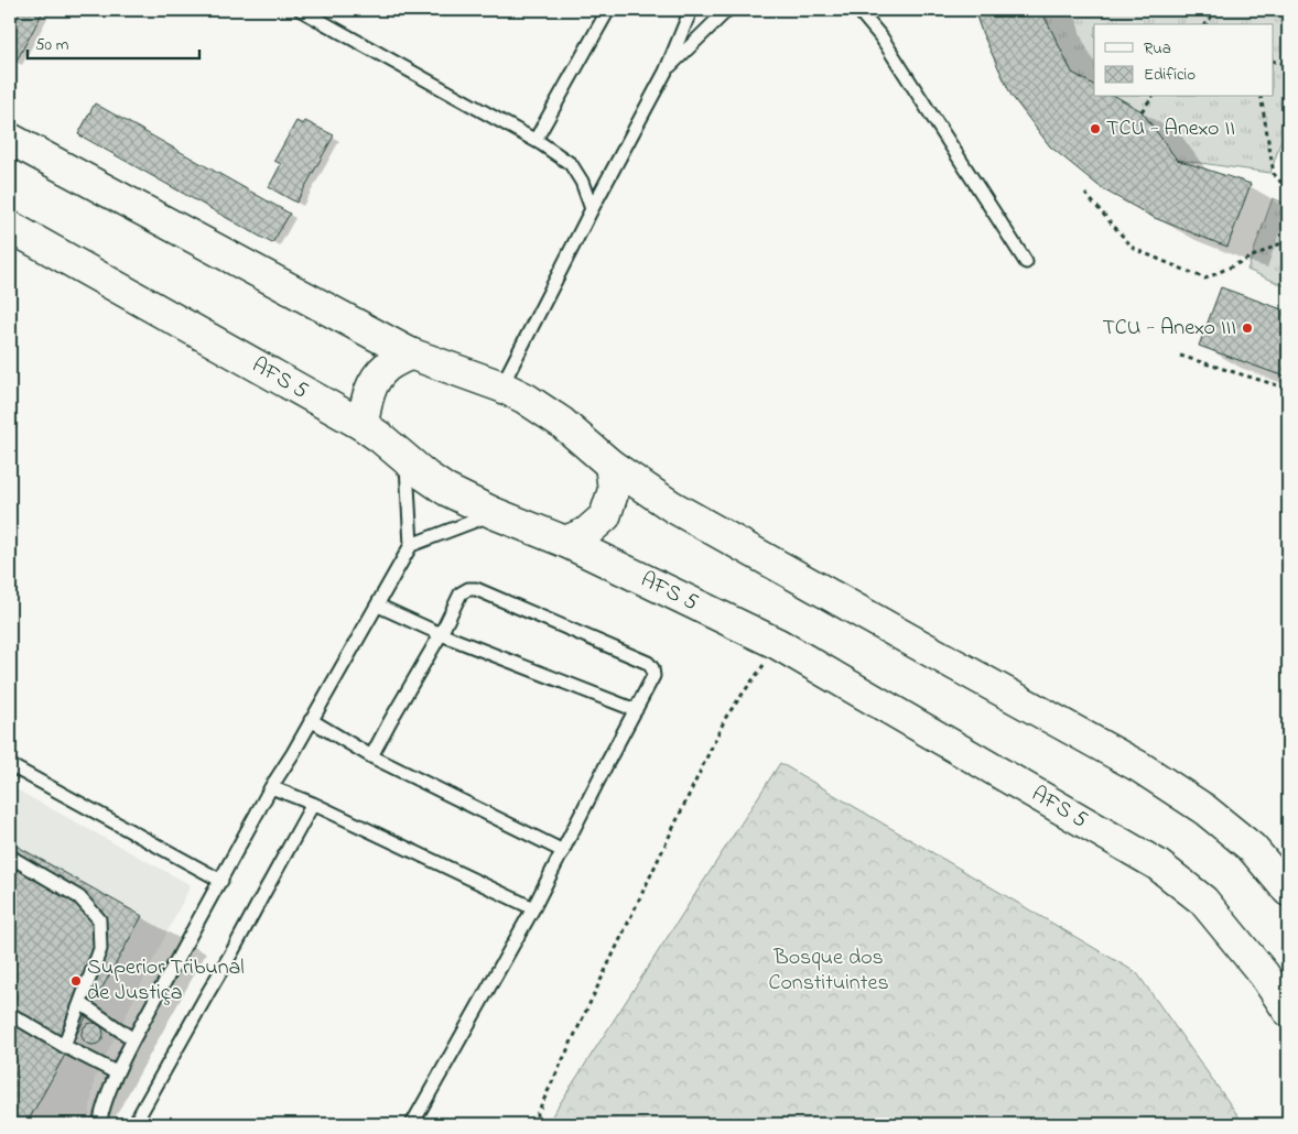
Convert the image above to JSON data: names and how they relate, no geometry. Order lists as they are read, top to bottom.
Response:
{
  "streets": {
    "main road": ["AFS 5"]
  },
  "parks": ["Bosque dos Constituintes"],
  "places": ["TCU - Anexo II", "TCU - Anexo III", "Superior Tribunal de Justiça"],
  "legend": ["Rua", "Edifício"],
  "scale_bar": "50 m"
}
